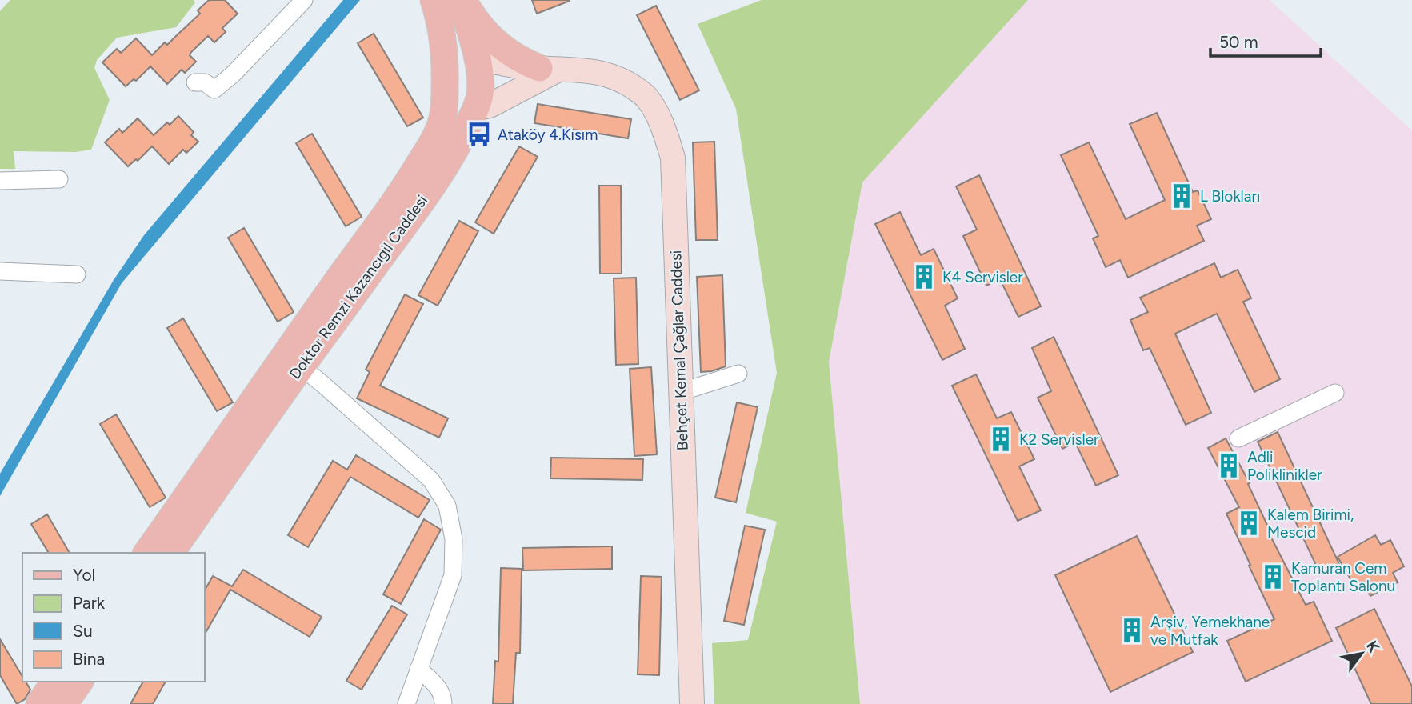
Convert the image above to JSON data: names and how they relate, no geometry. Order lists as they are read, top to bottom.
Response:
{
  "streets": {
    "main road": ["Doktor Remzi Kazancıgil Caddesi", "Behçet Kemal Çağlar Caddesi"]
  },
  "crossings": [
    ["Doktor Remzi Kazancıgil Caddesi", "Behçet Kemal Çağlar Caddesi"]
  ],
  "places": {
    "bus stop": ["Ataköy 4.Kısım"],
    "building": [
      "L Blokları",
      "K4 Servisler",
      "K2 Servisler",
      "Adli Poliklinikler",
      "Kalem Birimi, Mescid",
      "Kamuran Cem Toplantı Salonu",
      "Arşiv, Yemekhane ve Mutfak"
    ]
  },
  "legend": [
    "Yol",
    "Park",
    "Su",
    "Bina"
  ],
  "scale_bar": "50 m",
  "north": "top right"
}
